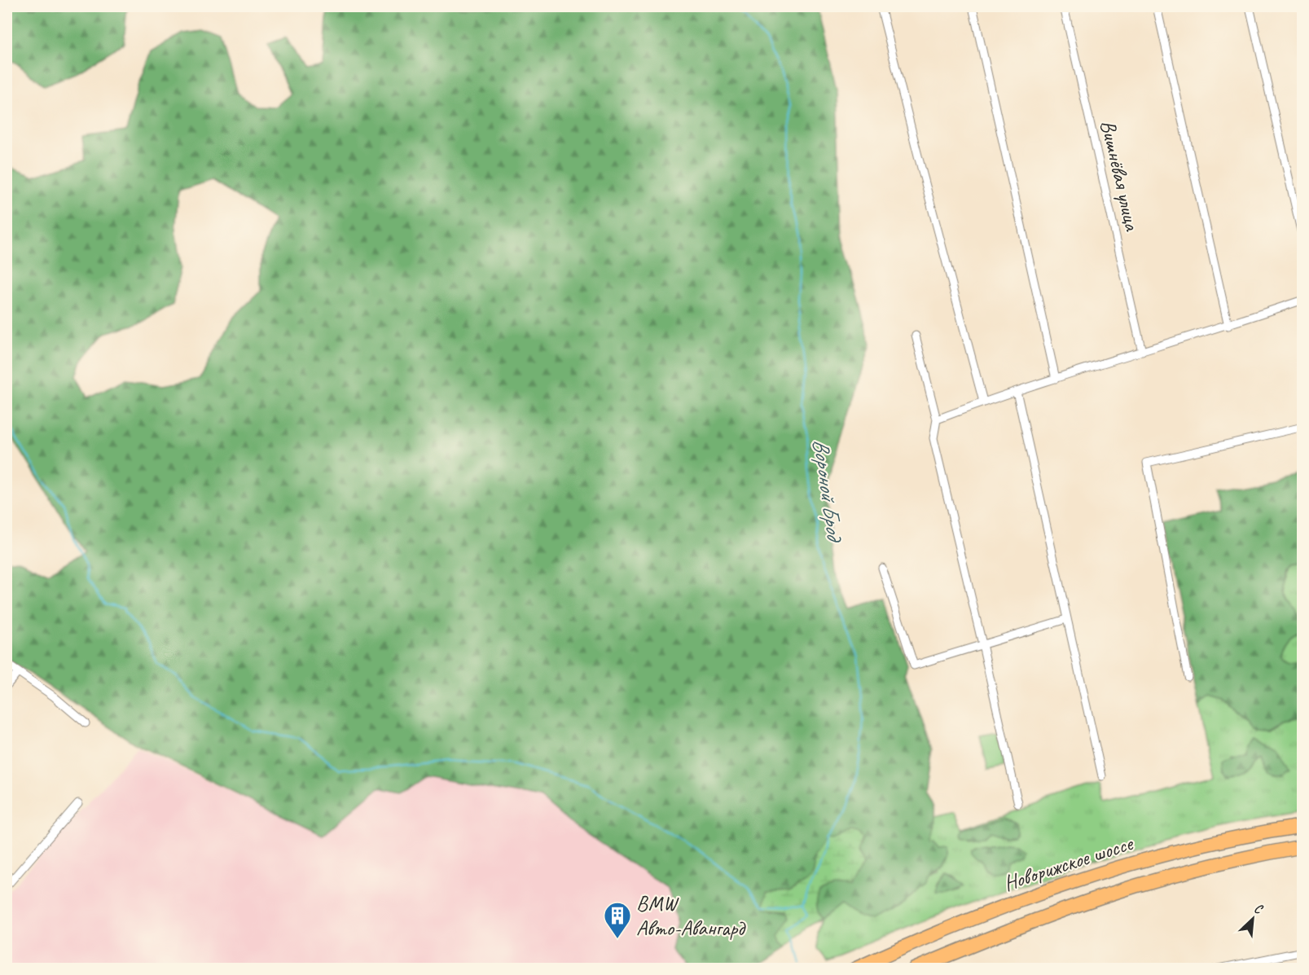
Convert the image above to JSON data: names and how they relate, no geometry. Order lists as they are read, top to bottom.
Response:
{
  "streets": {
    "highway": ["Новорижское шоссе"],
    "street": ["Вишнёвая улица"]
  },
  "water": ["Вороной Брод"],
  "places": {
    "building": ["BMW Авто-Авангард"]
  },
  "north": "top right"
}
